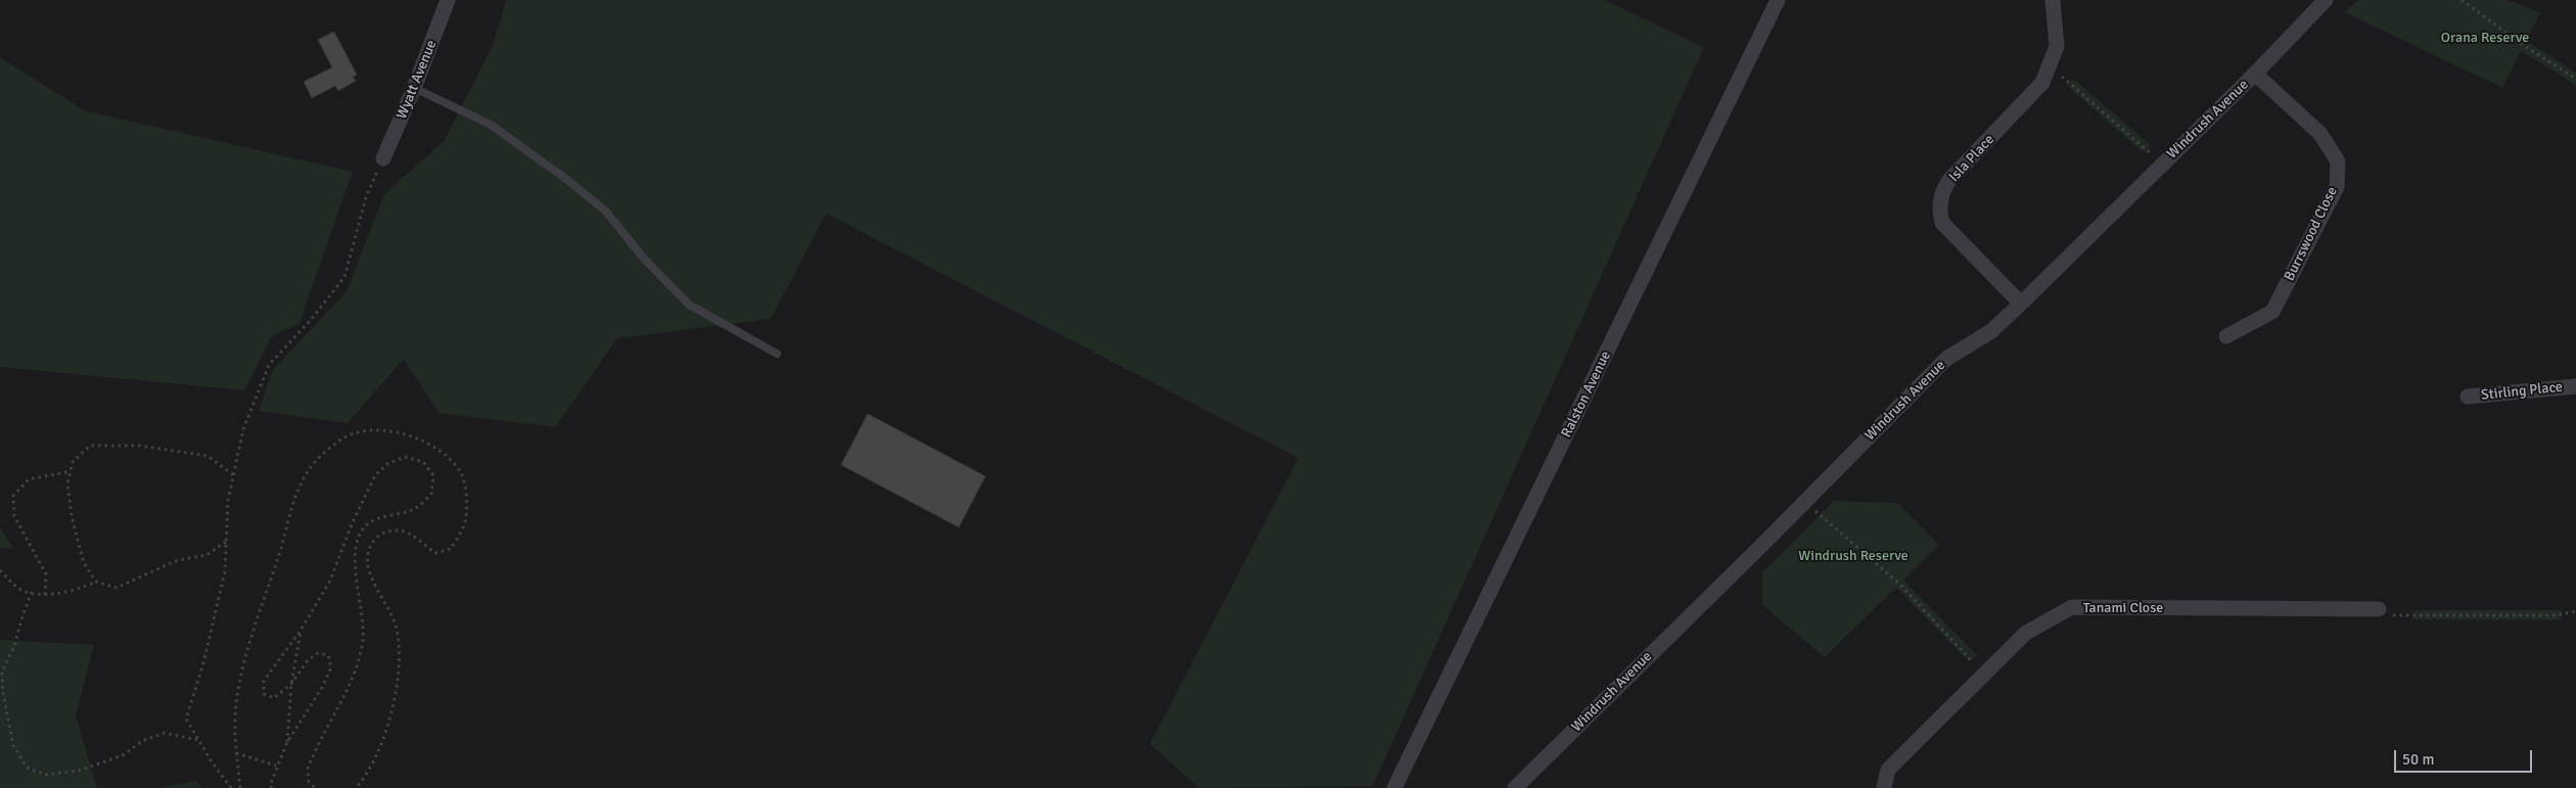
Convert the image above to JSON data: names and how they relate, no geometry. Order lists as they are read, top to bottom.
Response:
{
  "streets": {
    "street": [
      "Wyatt Avenue",
      "Windrush Avenue",
      "Isla Place",
      "Burrswood Close",
      "Stirling Place",
      "Ralston Avenue",
      "Tanami Close"
    ]
  },
  "crossings": [
    ["Windrush Avenue", "Isla Place"],
    ["Windrush Avenue", "Burrswood Close"]
  ],
  "parks": ["Orana Reserve", "Windrush Reserve"],
  "scale_bar": "50 m"
}
